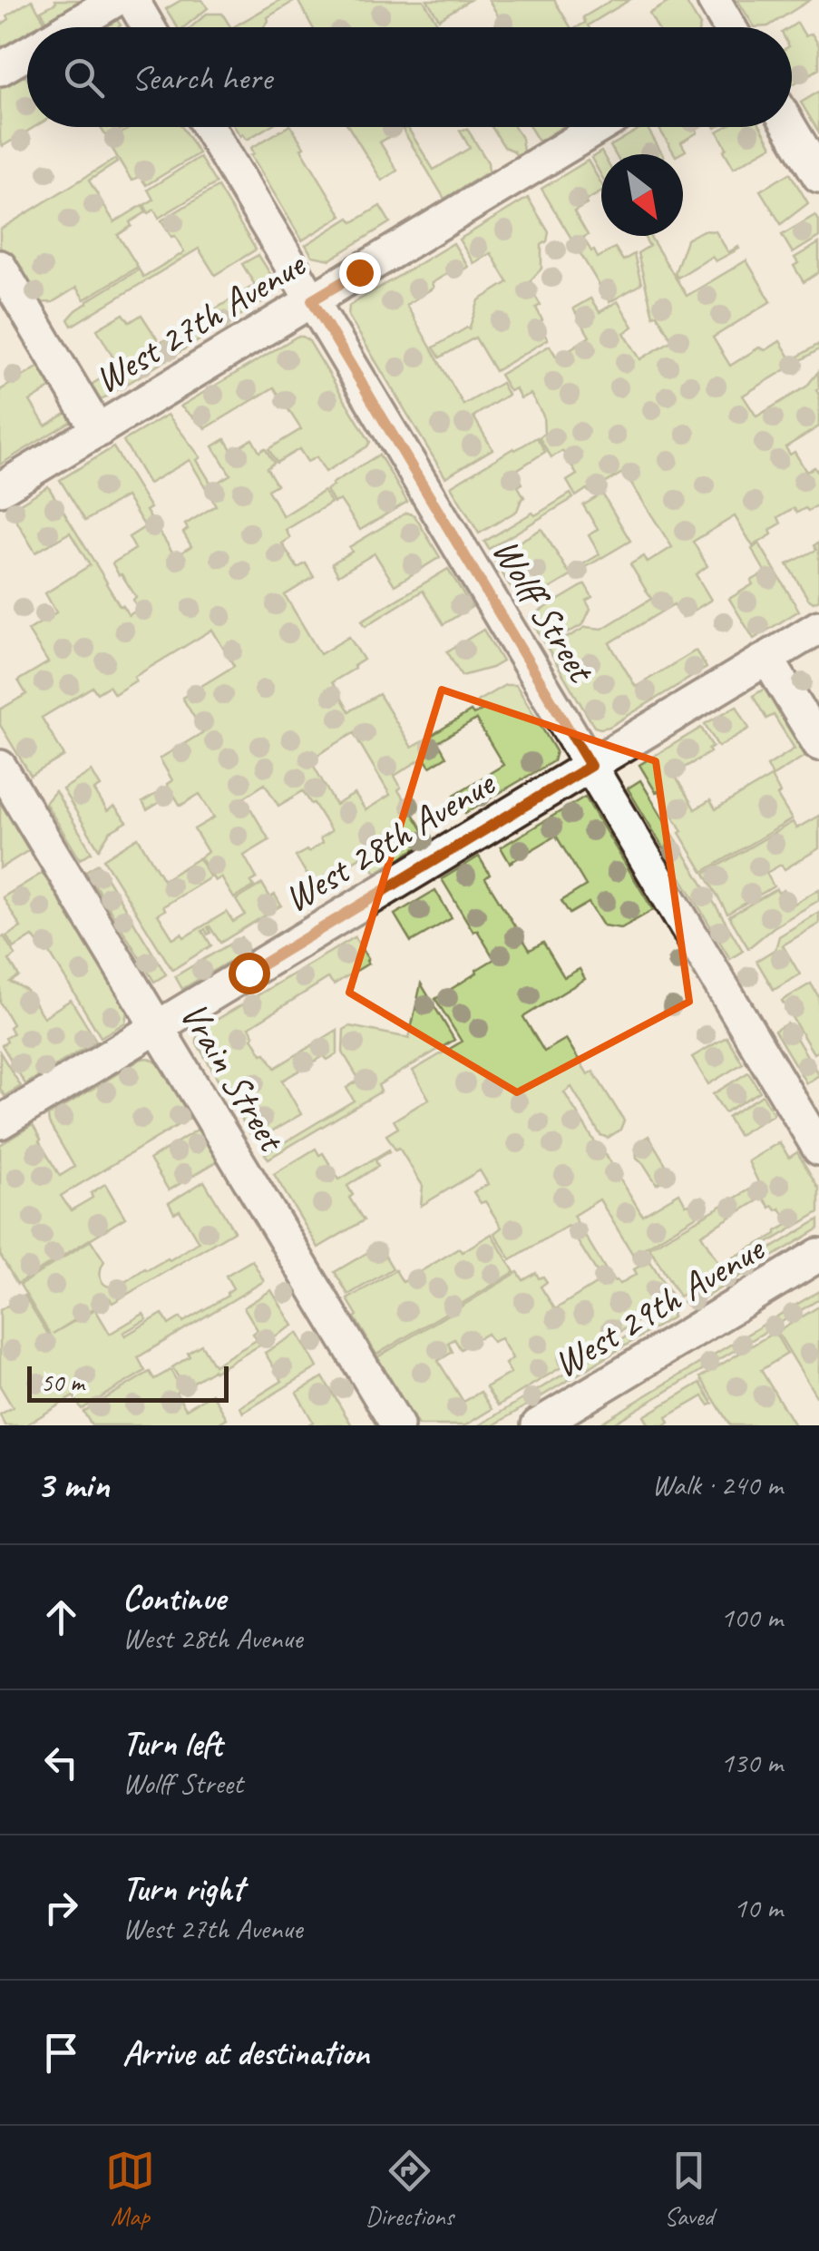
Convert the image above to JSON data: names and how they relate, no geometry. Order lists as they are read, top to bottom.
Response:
{
  "streets": {
    "street": [
      "West 27th Avenue",
      "Wolff Street",
      "West 28th Avenue",
      "Vrain Street",
      "West 29th Avenue"
    ]
  },
  "crossings": [
    ["West 27th Avenue", "Wolff Street"],
    ["Wolff Street", "West 28th Avenue"],
    ["West 28th Avenue", "Vrain Street"]
  ],
  "scale_bar": "50 m",
  "north": "bottom right",
  "page": {
    "search": "Search here",
    "scale": "50 m",
    "heading": ["3 min", "Walk · 240 m"],
    "list": [
      ["Continue", "West 28th Avenue", "100 m"],
      ["Turn left", "Wolff Street", "130 m"],
      ["Turn right", "West 27th Avenue", "10 m"],
      "Arrive at destination"
    ],
    "nav": ["Map", "Directions", "Saved"]
  }
}
